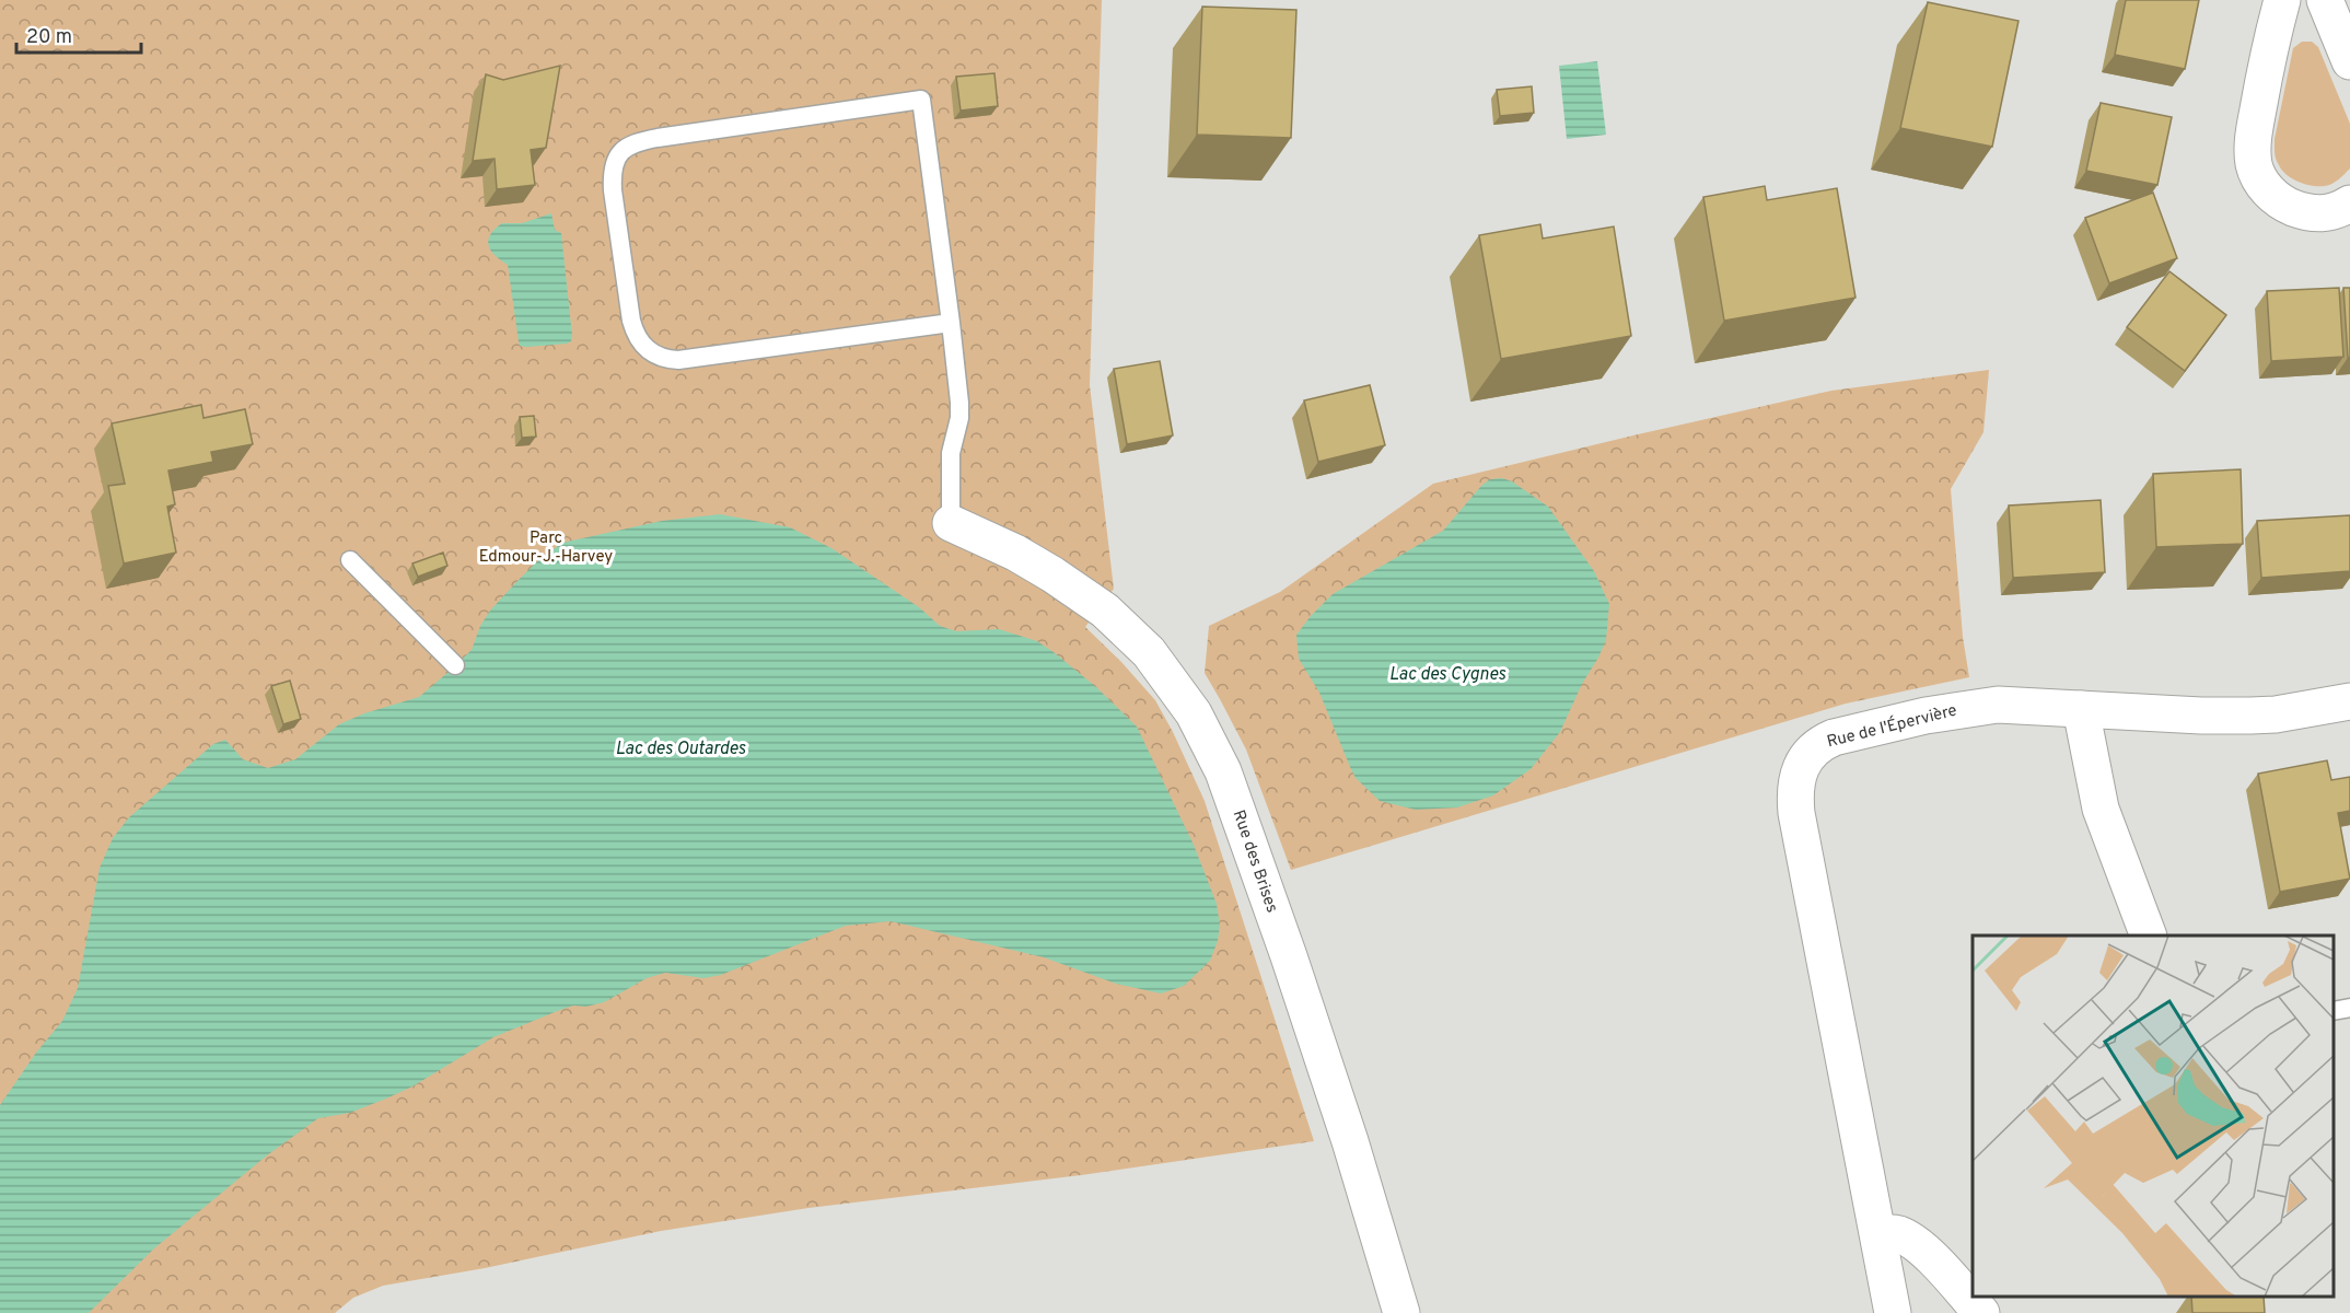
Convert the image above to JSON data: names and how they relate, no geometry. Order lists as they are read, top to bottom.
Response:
{
  "streets": {
    "street": ["Rue de l'Épervière", "Rue des Brises"]
  },
  "water": ["Lac des Cygnes", "Lac des Outardes"],
  "parks": ["Parc Edmour-J.-Harvey"],
  "scale_bar": "20 m"
}
